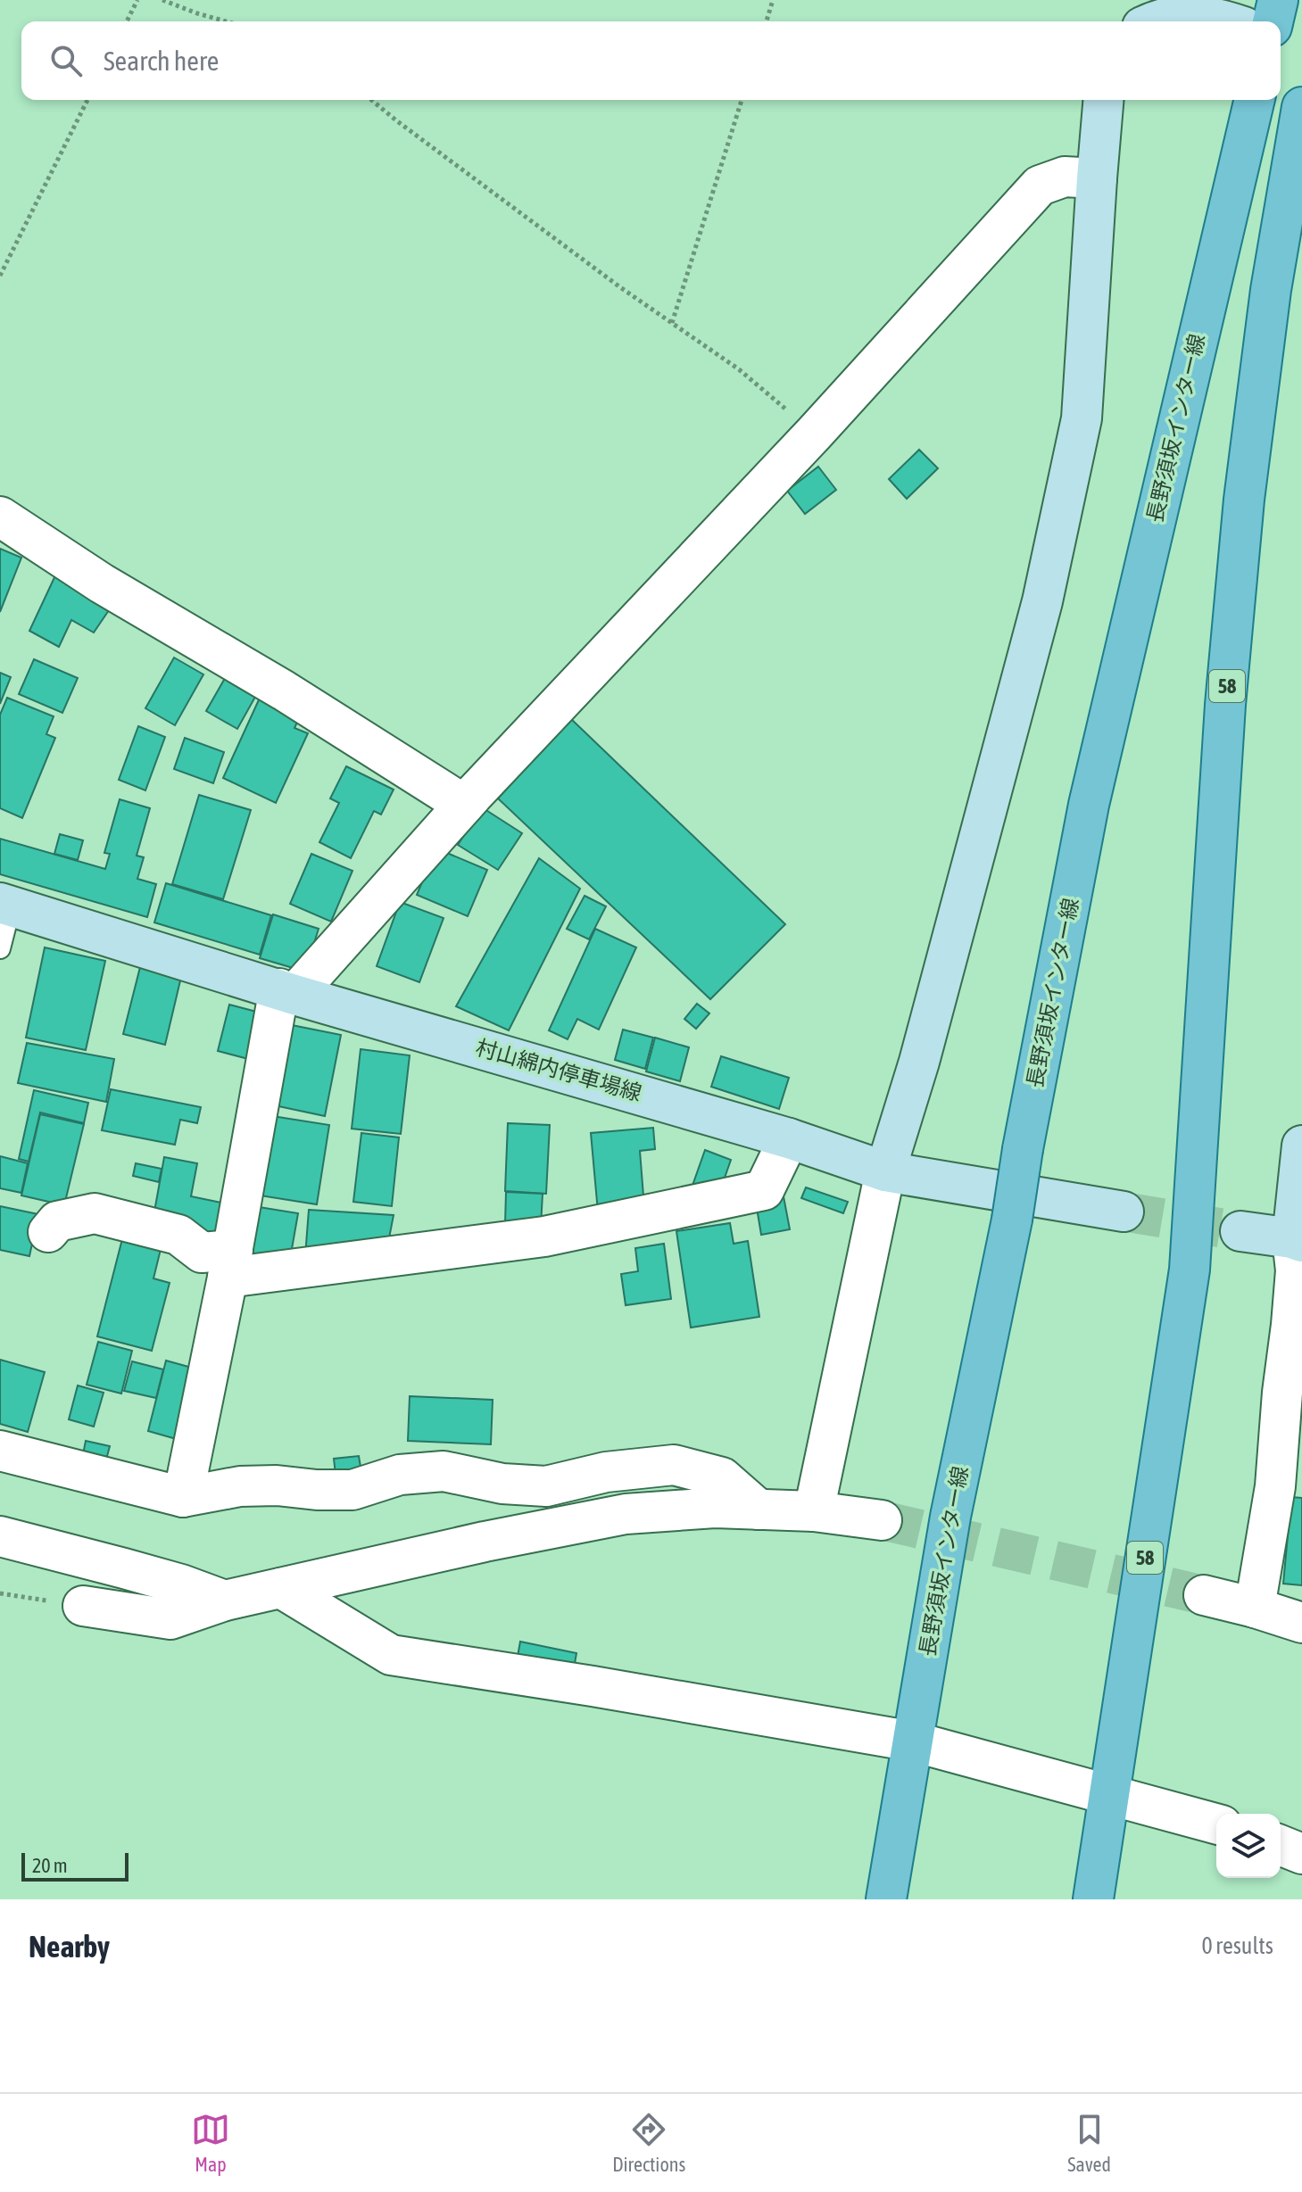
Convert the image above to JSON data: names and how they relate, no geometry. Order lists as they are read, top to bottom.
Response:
{
  "streets": {
    "main road": ["長野須坂インター線", "58"],
    "street": ["村山綿内停車場線"]
  },
  "scale_bar": "20 m",
  "page": {
    "search": "Search here",
    "scale": "20 m",
    "heading": ["Nearby", "0 results"],
    "nav": ["Map", "Directions", "Saved"]
  }
}
